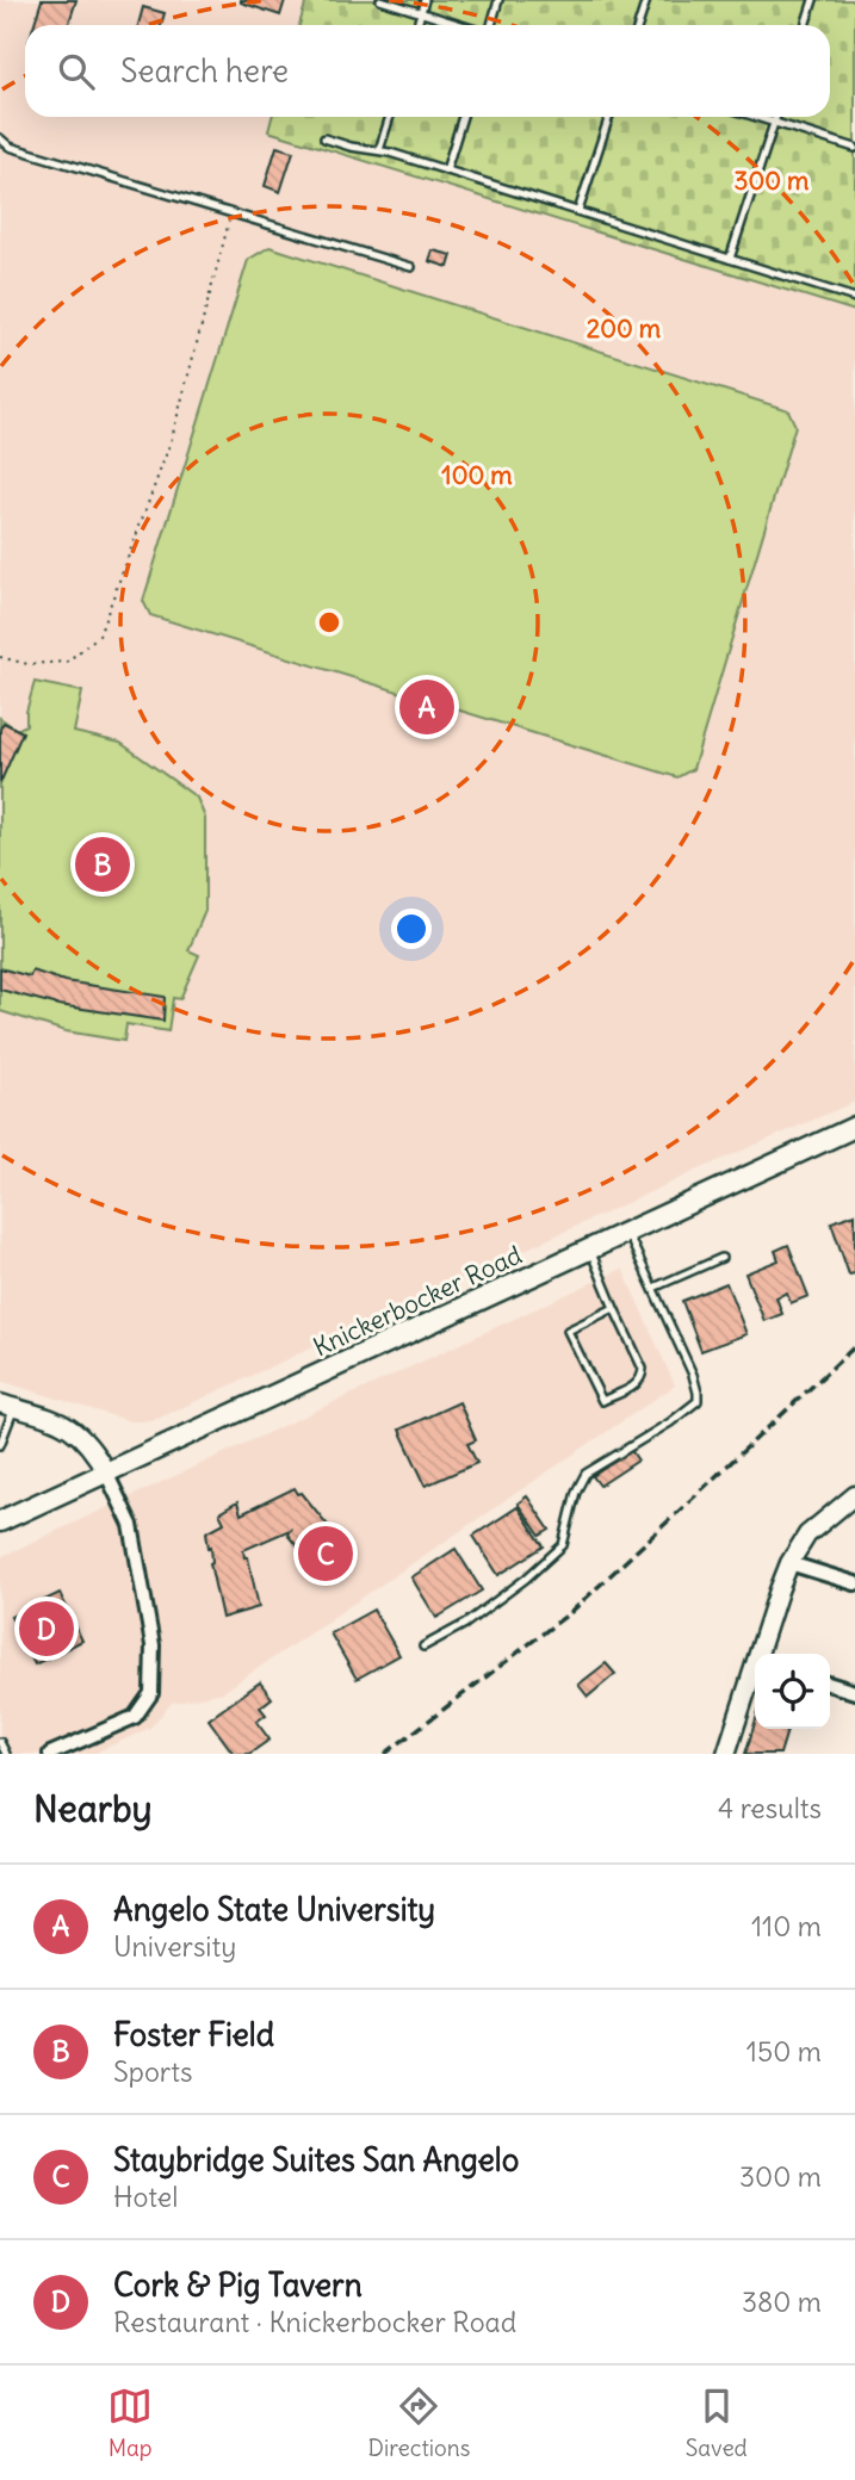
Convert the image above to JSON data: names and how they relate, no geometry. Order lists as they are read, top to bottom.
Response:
{
  "streets": {
    "main road": ["Knickerbocker Road"]
  },
  "page": {
    "search": "Search here",
    "pins": [
      "A",
      "B",
      "C",
      "D"
    ],
    "heading": ["Nearby", "4 results"],
    "list": [
      {
        "mark": "A",
        "name": "Angelo State University",
        "note": "University",
        "value": "110 m"
      },
      {
        "mark": "B",
        "name": "Foster Field",
        "note": "Sports",
        "value": "150 m"
      },
      {
        "mark": "C",
        "name": "Staybridge Suites San Angelo",
        "note": "Hotel",
        "value": "300 m"
      },
      {
        "mark": "D",
        "name": "Cork & Pig Tavern",
        "note": "Restaurant · Knickerbocker Road",
        "value": "380 m"
      }
    ],
    "nav": ["Map", "Directions", "Saved"]
  },
  "rings": ["300 m", "200 m", "100 m"]
}
